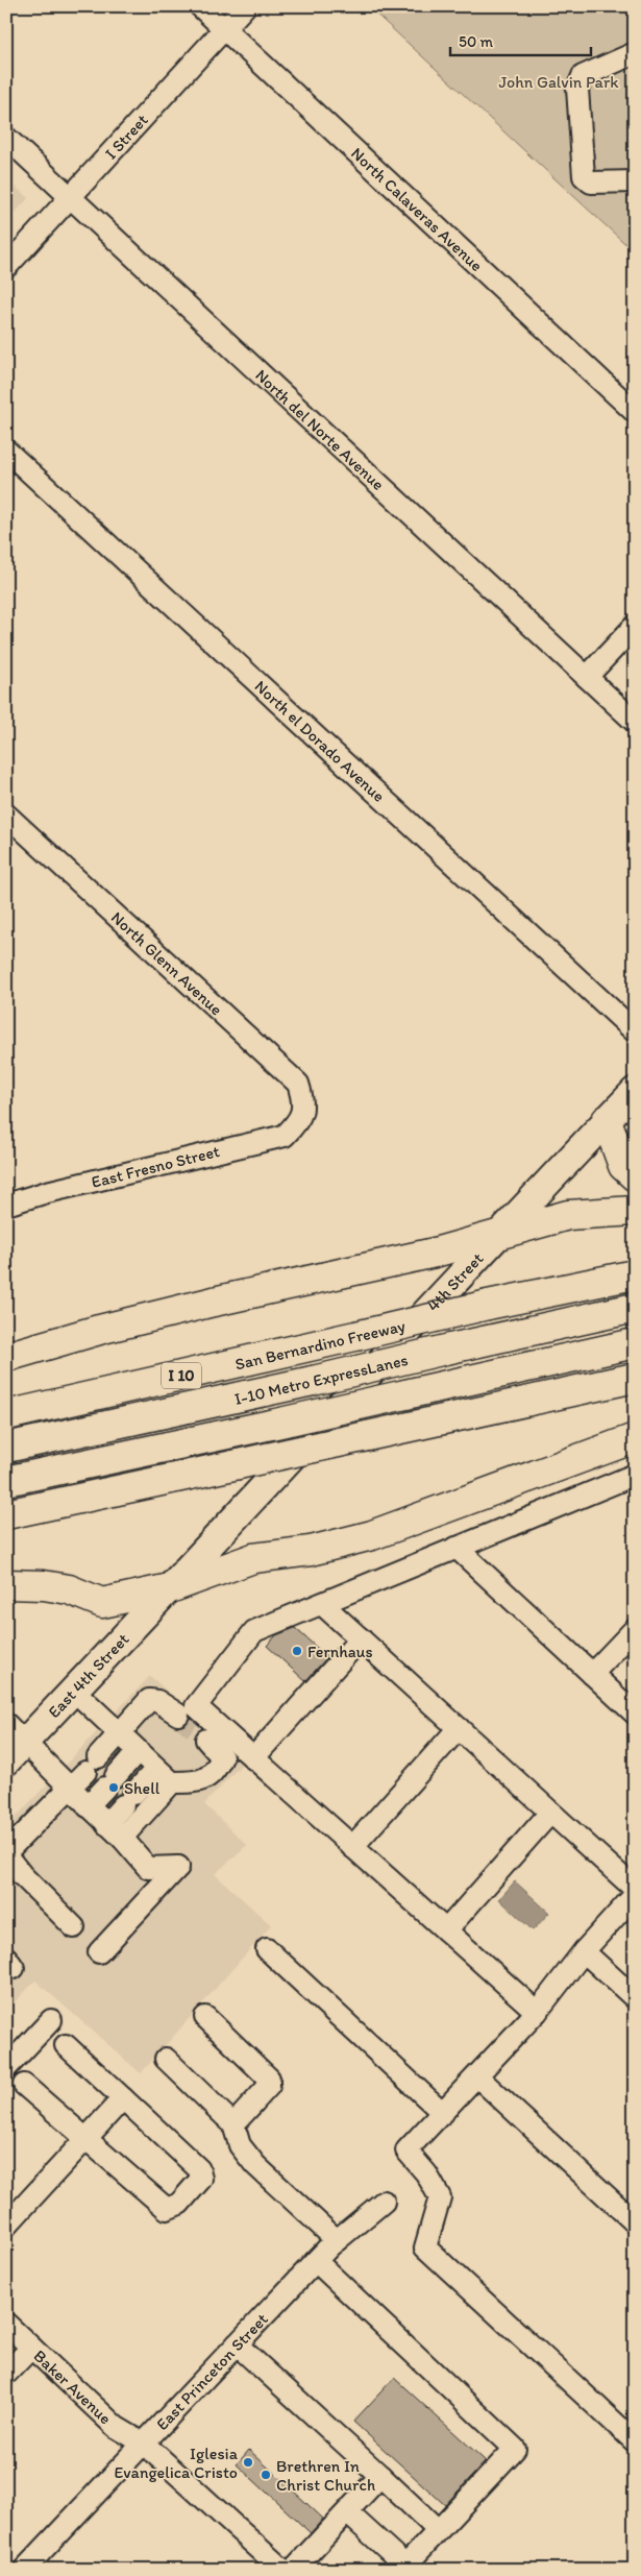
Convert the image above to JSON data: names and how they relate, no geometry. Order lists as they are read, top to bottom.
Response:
{
  "streets": {
    "highway": ["San Bernardino Freeway", "I 10", "I-10 Metro ExpressLanes"],
    "main road": ["4th Street", "East 4th Street"],
    "street": [
      "I Street",
      "North Calaveras Avenue",
      "North del Norte Avenue",
      "North el Dorado Avenue",
      "North Glenn Avenue",
      "East Fresno Street",
      "East Princeton Street",
      "Baker Avenue"
    ]
  },
  "crossings": [
    ["I Street", "North Calaveras Avenue"],
    ["I Street", "North del Norte Avenue"],
    ["North Glenn Avenue", "East Fresno Street"],
    ["4th Street", "East 4th Street"],
    ["East Princeton Street", "Baker Avenue"]
  ],
  "parks": ["John Galvin Park"],
  "places": [
    "Fernhaus",
    "Shell",
    "Iglesia Evangelica Cristo",
    "Brethren In Christ Church"
  ],
  "scale_bar": "50 m"
}
